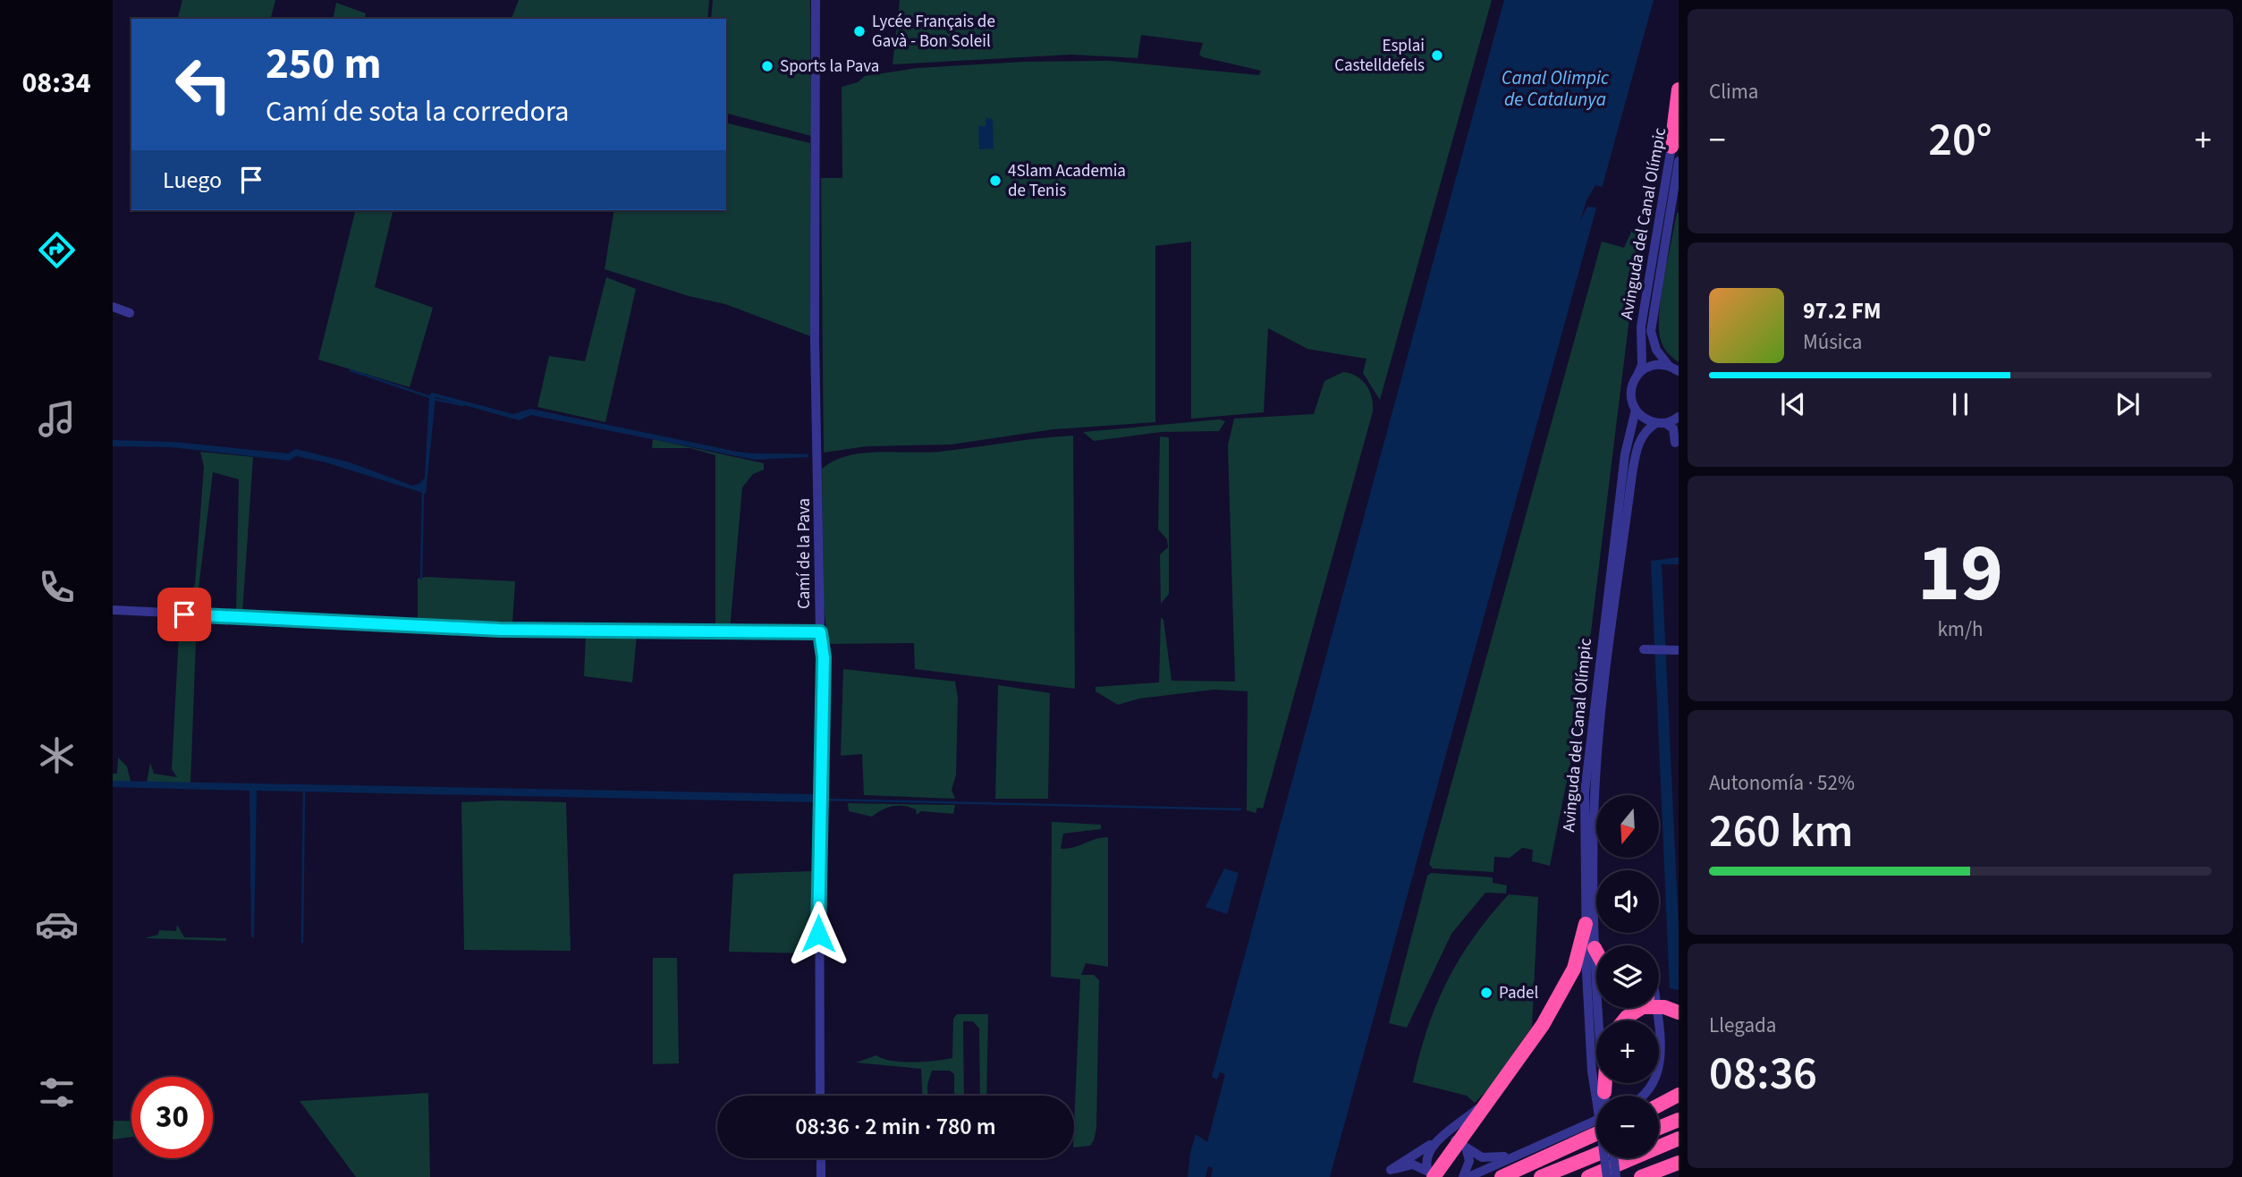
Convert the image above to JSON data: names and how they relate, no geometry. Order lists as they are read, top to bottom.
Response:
{
  "streets": {
    "street": ["Avinguda del Canal Olímpic", "Camí de la Pava"]
  },
  "water": ["Canal Olimpic de Catalunya"],
  "places": [
    "Lycée Français de Gavà - Bon Soleil",
    "Esplai Castelldefels",
    "Sports la Pava",
    "4Slam Academia de Tenis",
    "Padel"
  ],
  "north": "bottom",
  "page": {
    "tabs": "08:34",
    "tile": [
      "Clima",
      ["19", "km/h"],
      ["Autonomía · 52%", "260 km"],
      ["Llegada", "08:36"]
    ],
    "turn": ["250 m", "Camí de sota la corredora"],
    "heat": ["−", "20°", "+"],
    "then": "Luego",
    "song": ["97.2 FM", "Música"],
    "map_buttons": ["+", "−"],
    "limit": "30",
    "trip": "08:36 · 2 min · 780 m"
  }
}
